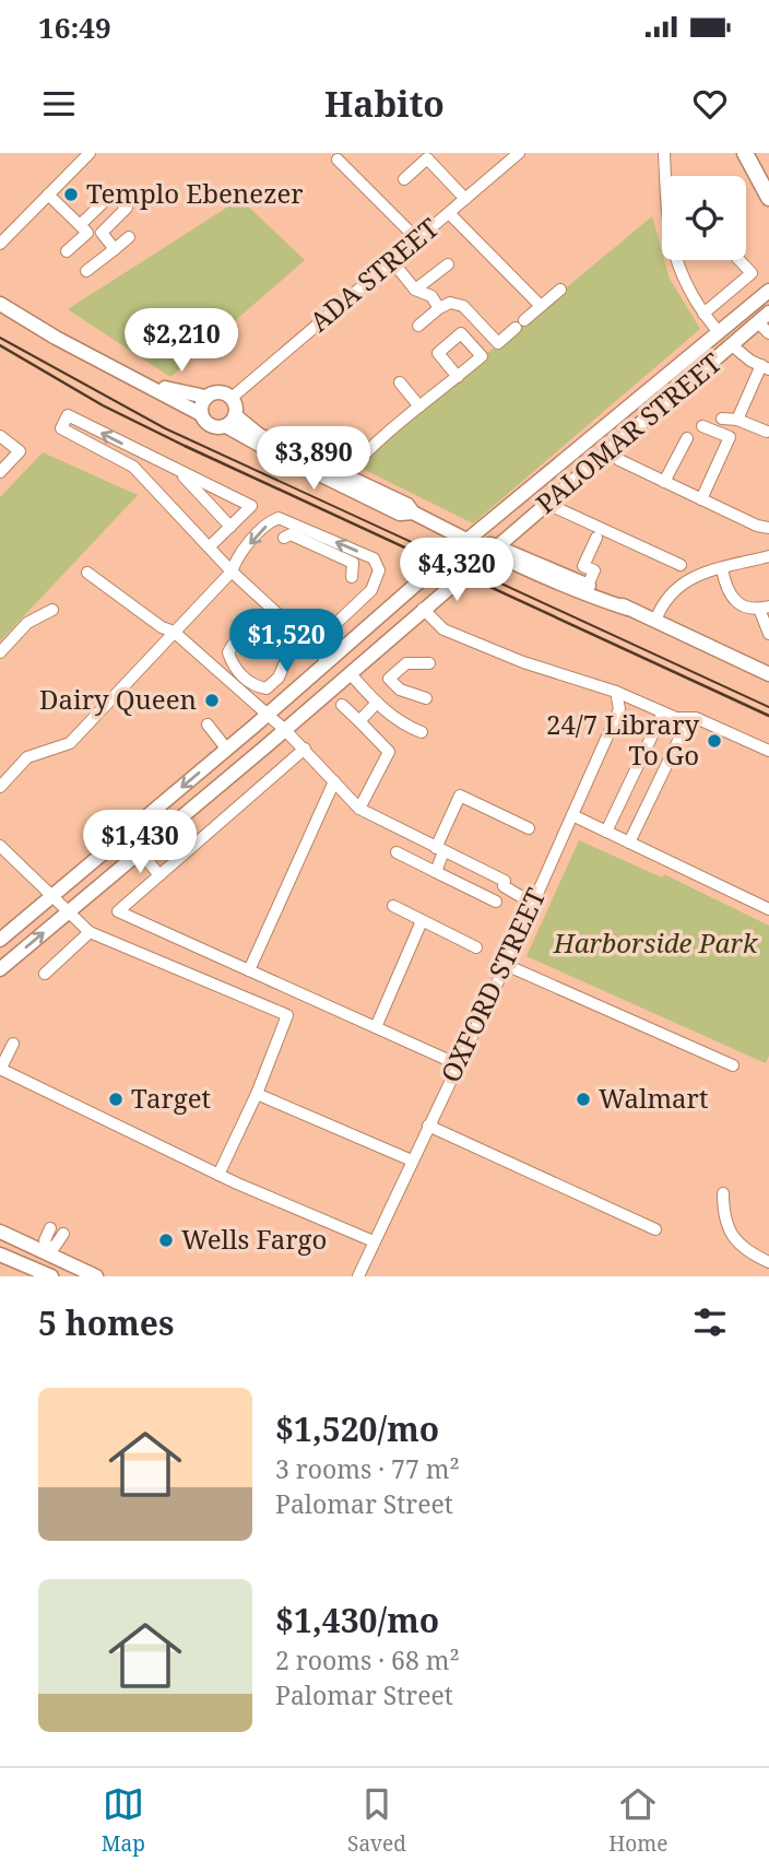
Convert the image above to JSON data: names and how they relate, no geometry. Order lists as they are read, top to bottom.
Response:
{
  "streets": {
    "main road": ["PALOMAR STREET"],
    "street": ["ADA STREET", "OXFORD STREET"]
  },
  "parks": ["Harborside Park"],
  "places": [
    "Templo Ebenezer",
    "Dairy Queen",
    "24/7 Library To Go",
    "Target",
    "Walmart",
    "Wells Fargo"
  ],
  "page": {
    "status": "16:49",
    "header": "Habito",
    "price": [
      "$2,210",
      "$3,890",
      "$4,320",
      "$1,520",
      "$1,430"
    ],
    "heading": "5 homes",
    "list": [
      {
        "name": "$1,520/mo",
        "note": "3 rooms · 77 m² · Palomar Street"
      },
      {
        "name": "$1,430/mo",
        "note": "2 rooms · 68 m² · Palomar Street"
      }
    ],
    "tabs": ["Map", "Saved", "Home"]
  }
}
